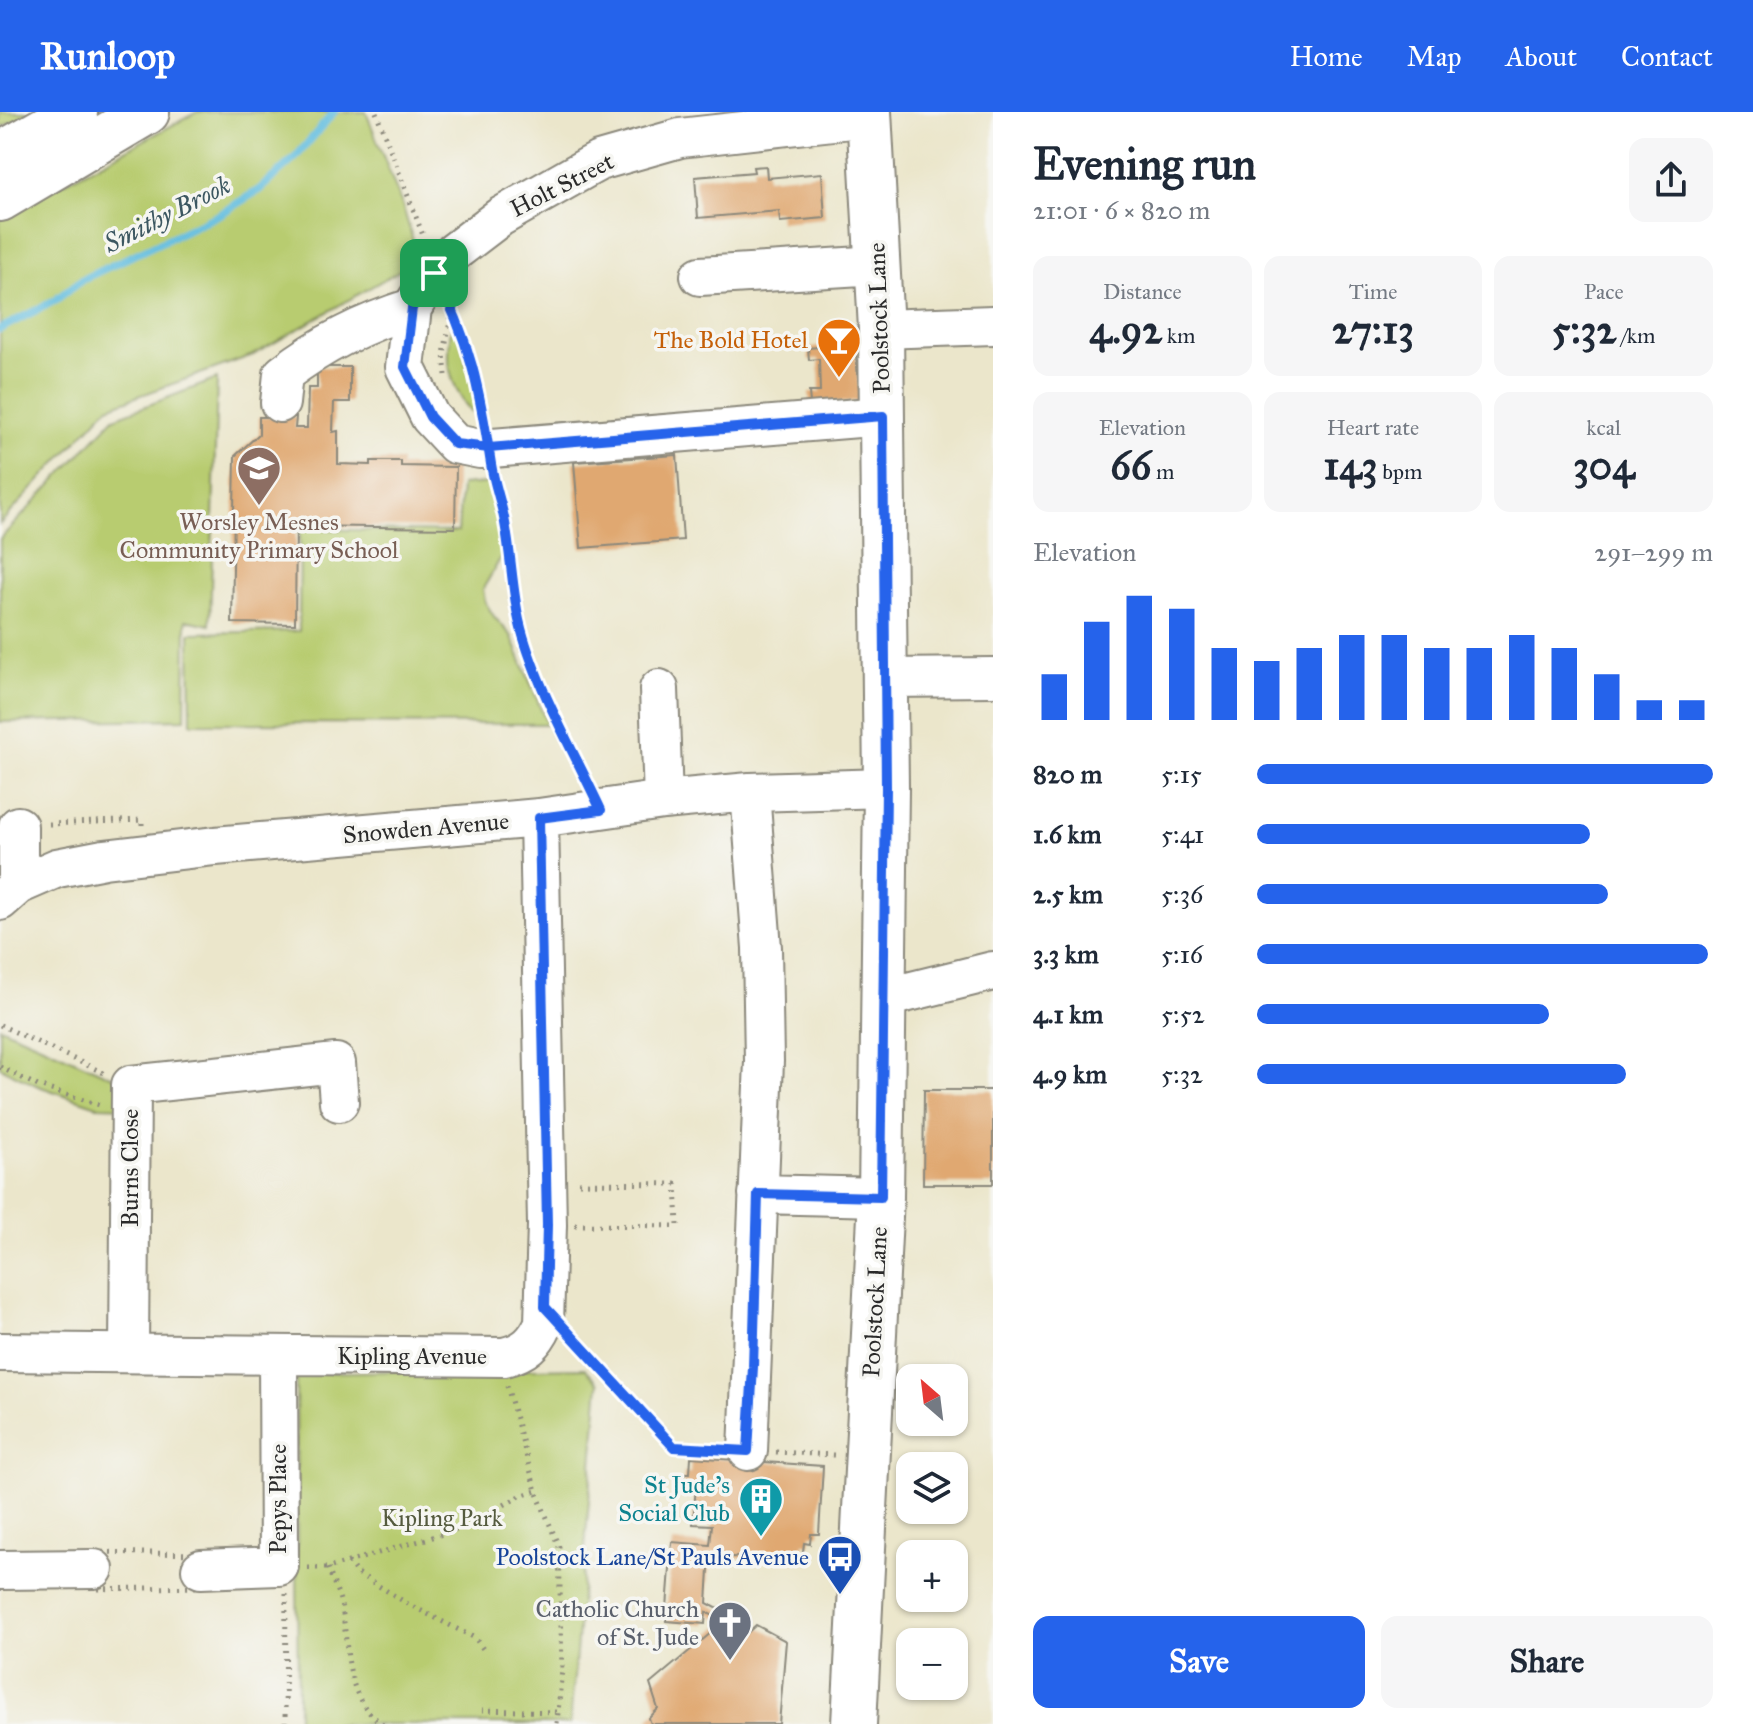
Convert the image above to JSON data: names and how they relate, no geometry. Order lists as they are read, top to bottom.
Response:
{
  "streets": {
    "main road": ["Poolstock Lane"],
    "street": [
      "Holt Street",
      "Snowden Avenue",
      "Burns Close",
      "Kipling Avenue",
      "Pepys Place"
    ]
  },
  "crossings": [
    ["Holt Street", "Poolstock Lane"],
    ["Poolstock Lane", "Snowden Avenue"],
    ["Snowden Avenue", "Kipling Avenue"],
    ["Burns Close", "Kipling Avenue"],
    ["Kipling Avenue", "Pepys Place"]
  ],
  "water": ["Smithy Brook"],
  "parks": ["Kipling Park"],
  "places": {
    "bar": ["The Bold Hotel"],
    "school or university": ["Worsley Mesnes Community Primary School"],
    "building": ["St Jude's Social Club"],
    "bus stop": ["Poolstock Lane/St Pauls Avenue"],
    "church": ["Catholic Church of St. Jude"]
  },
  "north": "top left",
  "page": {
    "header": "Runloop",
    "nav": [
      "Home",
      "Map",
      "About",
      "Contact"
    ],
    "heading": ["Evening run", "21:01 · 6 × 820 m"],
    "stats": [
      ["Distance", "4.92 km"],
      ["Time", "27:13"],
      ["Pace", "5:32 /km"],
      ["Elevation", "66 m"],
      ["Heart rate", "143 bpm"],
      ["kcal", "304"]
    ],
    "chart": ["Elevation", "291–299 m"],
    "list": [
      {
        "name": "820 m",
        "note": "5:15"
      },
      {
        "name": "1.6 km",
        "note": "5:41"
      },
      {
        "name": "2.5 km",
        "note": "5:36"
      },
      {
        "name": "3.3 km",
        "note": "5:16"
      },
      {
        "name": "4.1 km",
        "note": "5:52"
      },
      {
        "name": "4.9 km",
        "note": "5:32"
      }
    ],
    "map_buttons": ["+", "−"],
    "buttons": ["Save", "Share"]
  }
}
